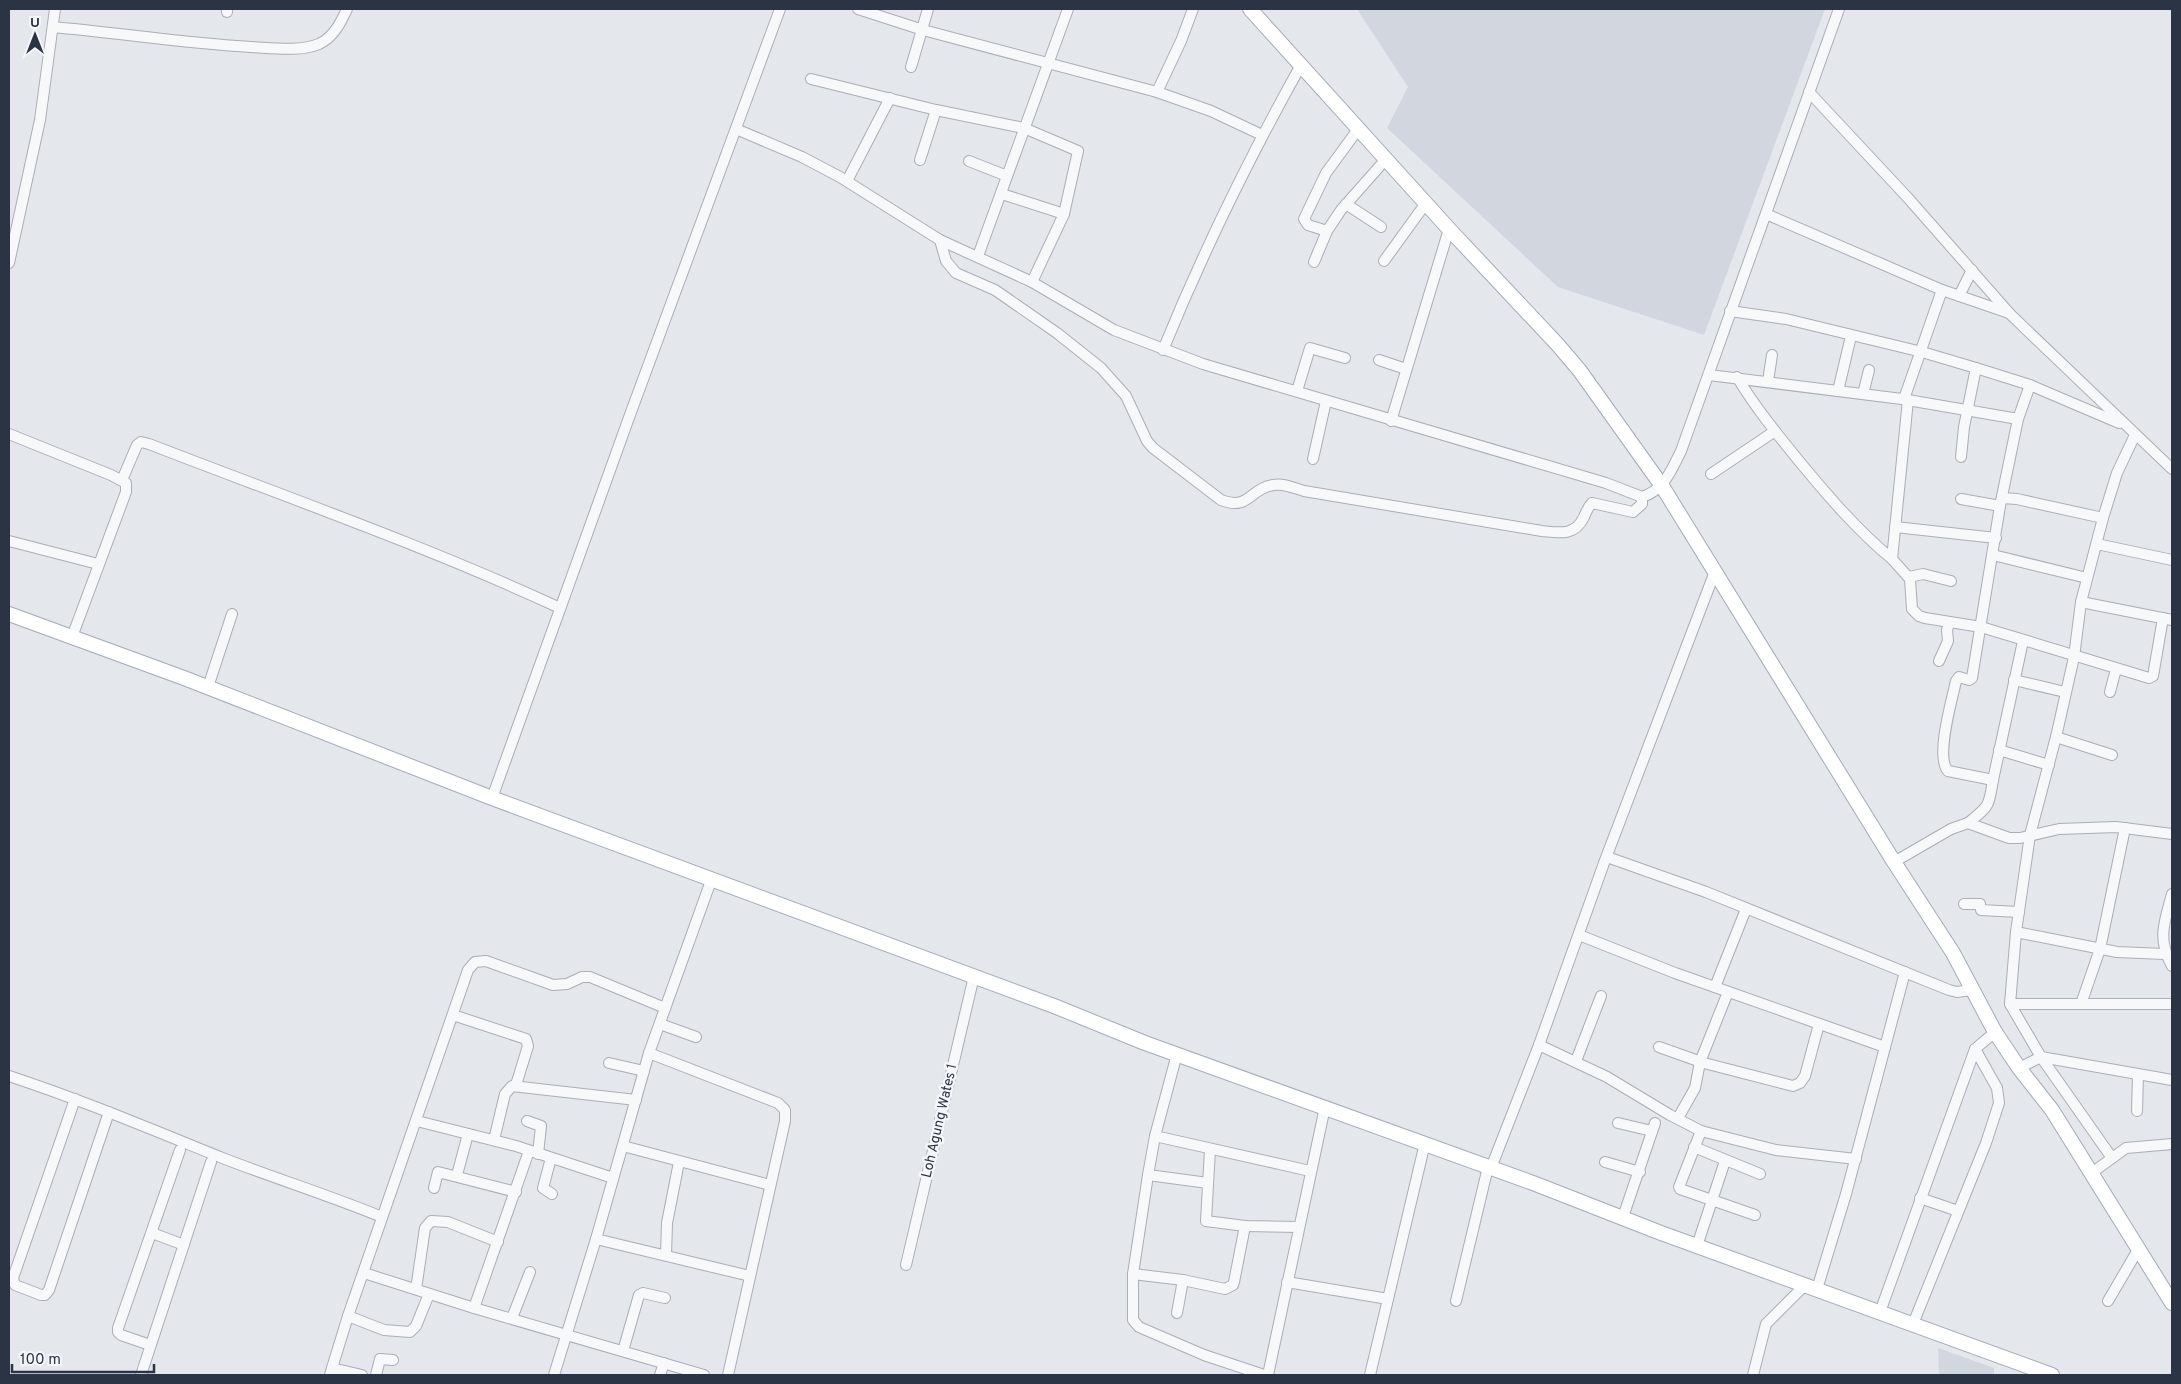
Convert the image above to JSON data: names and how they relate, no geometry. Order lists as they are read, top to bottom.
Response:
{
  "streets": {
    "street": ["Loh Agung Wates 1"]
  },
  "scale_bar": "100 m",
  "north": "top"
}
